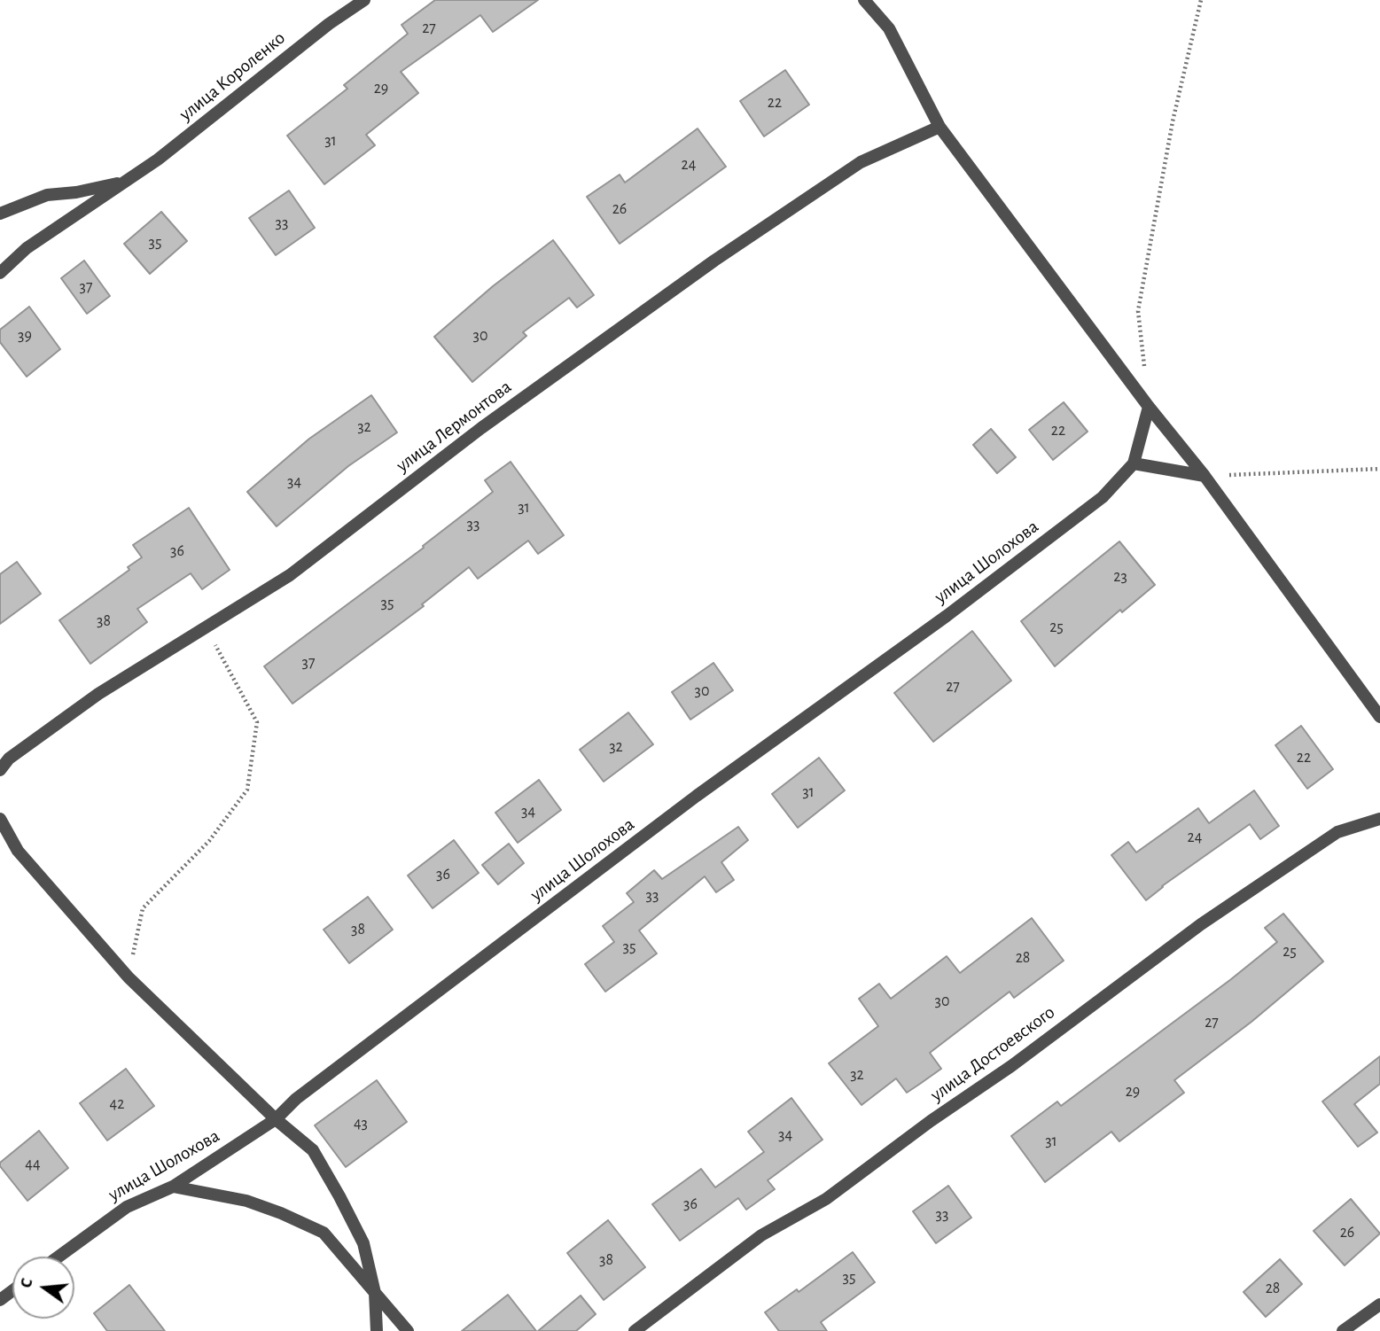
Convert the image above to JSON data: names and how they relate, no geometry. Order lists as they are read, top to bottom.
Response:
{
  "streets": {
    "street": [
      "улица Короленко",
      "улица Лермонтова",
      "улица Шолохова",
      "улица Достоевского"
    ]
  },
  "house_numbers": [
    "27",
    "29",
    "22",
    "31",
    "24",
    "26",
    "33",
    "35",
    "37",
    "39",
    "30",
    "32",
    "22",
    "34",
    "31",
    "33",
    "36",
    "23",
    "35",
    "38",
    "25",
    "37",
    "27",
    "30",
    "32",
    "22",
    "31",
    "34",
    "24",
    "36",
    "33",
    "38",
    "35",
    "25",
    "28",
    "30",
    "27",
    "32",
    "29",
    "42",
    "43",
    "34",
    "31",
    "44",
    "36",
    "33",
    "26",
    "38",
    "35",
    "28"
  ],
  "north": "left"
}
